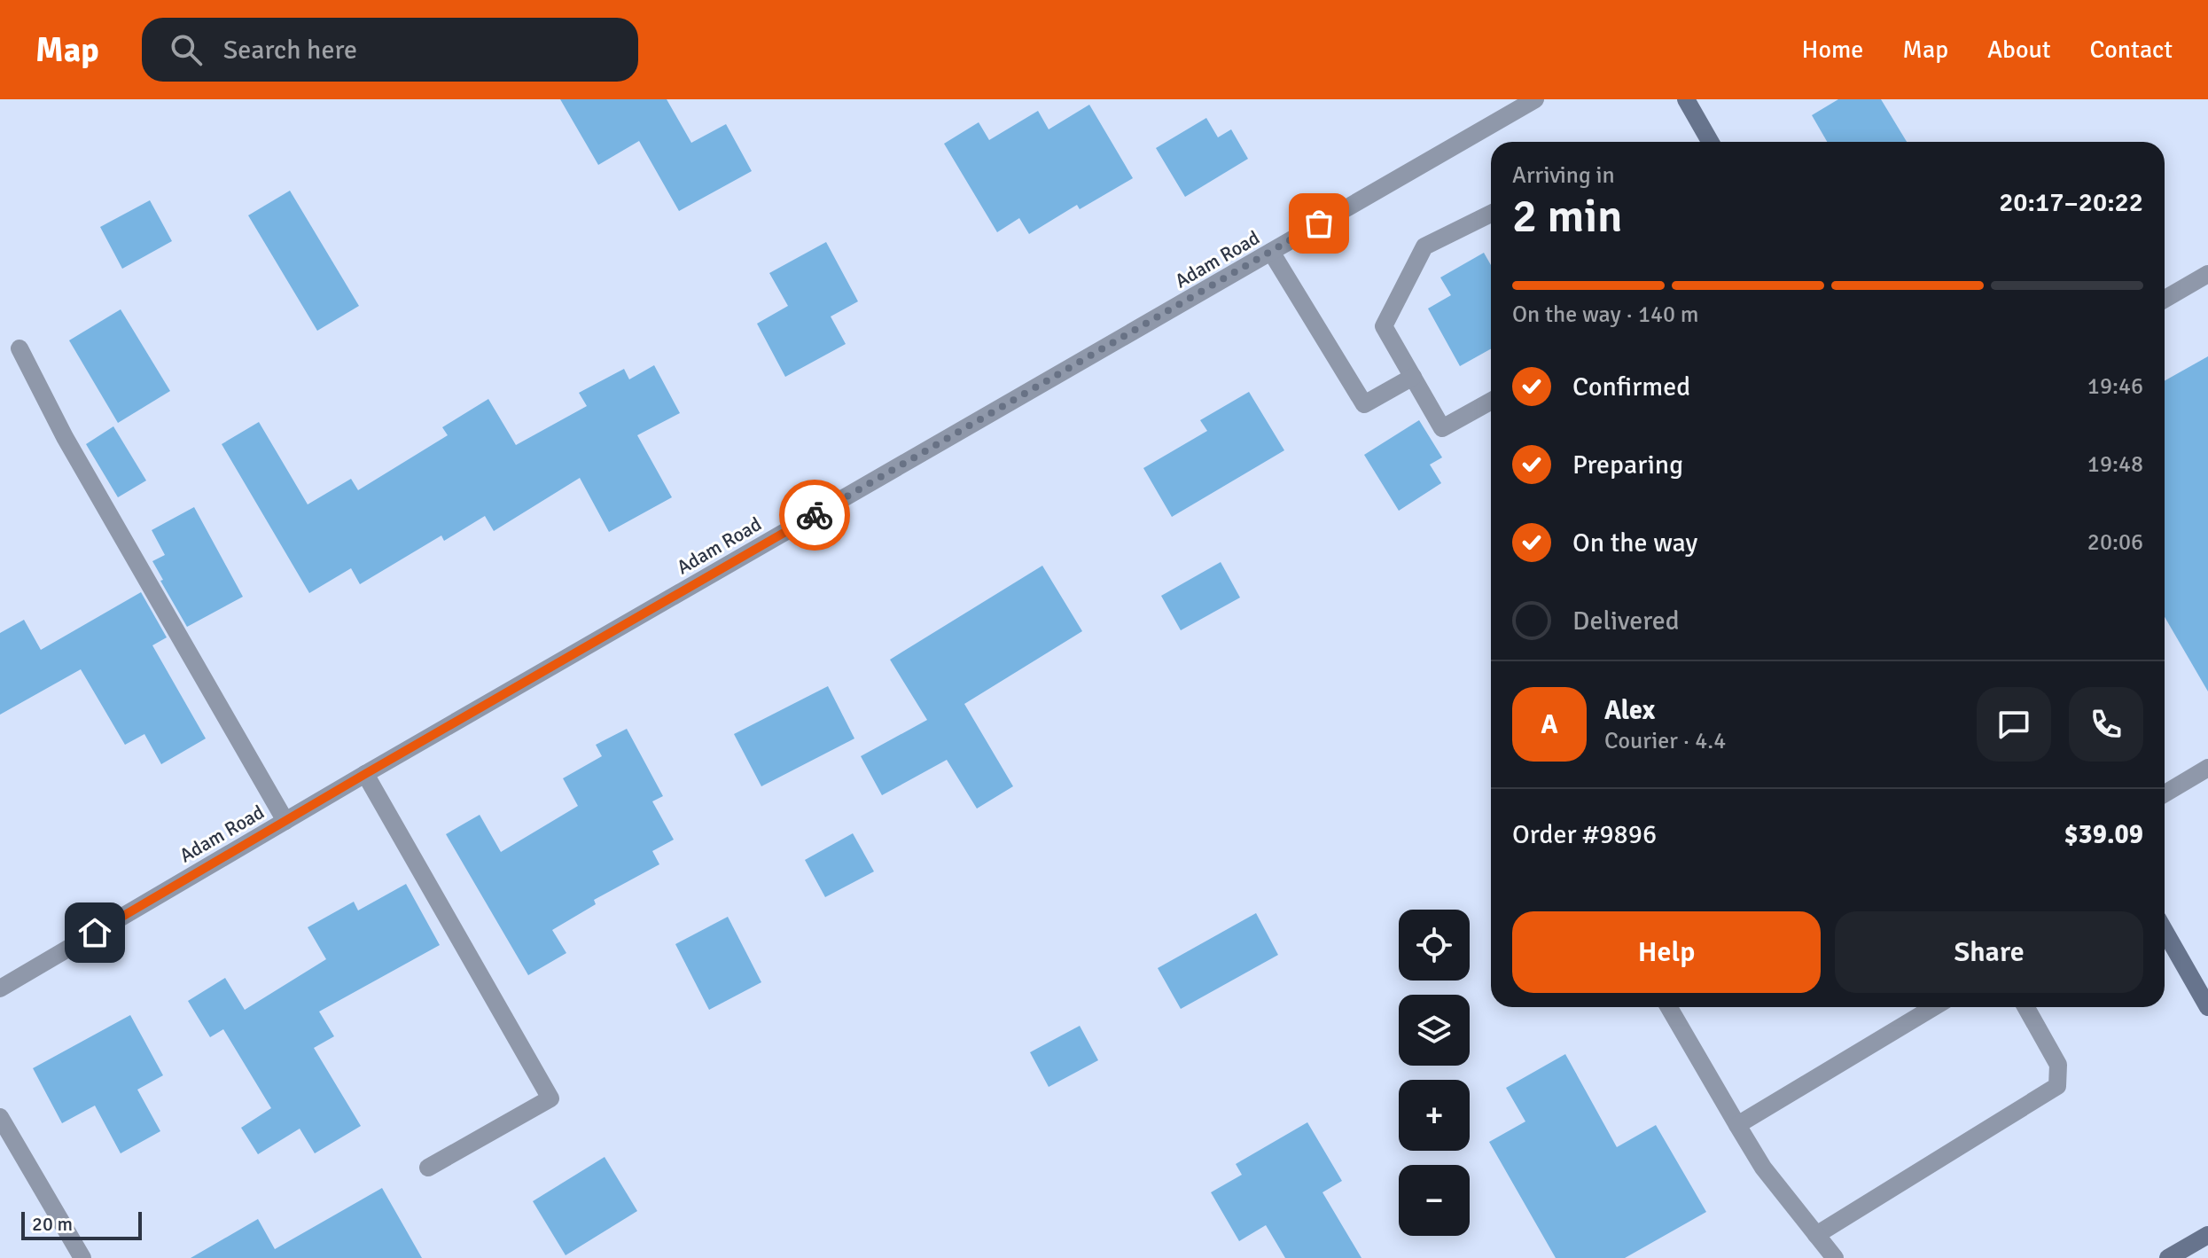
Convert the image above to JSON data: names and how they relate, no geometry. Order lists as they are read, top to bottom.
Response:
{
  "streets": {
    "street": ["Adam Road"]
  },
  "scale_bar": "20 m",
  "page": {
    "header": "Map",
    "search": "Search here",
    "nav": [
      "Home",
      "Map",
      "About",
      "Contact"
    ],
    "heading": ["2 min", "Arriving in", "20:17–20:22"],
    "panel": [
      "Alex",
      "Courier · 4.4",
      "Order #9896",
      "$39.09"
    ],
    "bar": "On the way · 140 m",
    "list": [
      ["Confirmed", "19:46"],
      ["Preparing", "19:48"],
      ["On the way", "20:06"],
      "Delivered"
    ],
    "round": "A",
    "buttons": ["Help", "Share"],
    "map_buttons": ["+", "−"],
    "scale": "20 m"
  }
}
